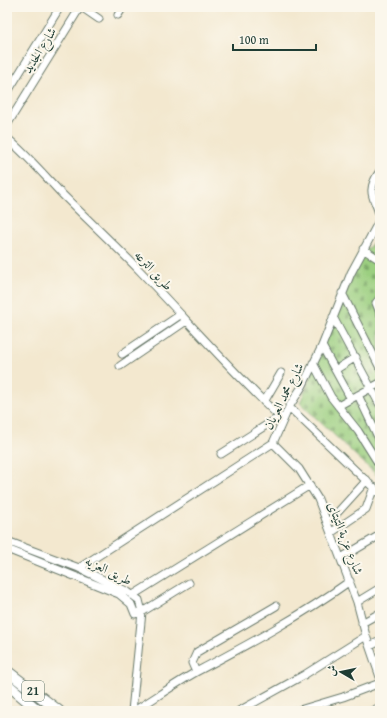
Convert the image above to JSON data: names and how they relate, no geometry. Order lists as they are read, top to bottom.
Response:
{
  "streets": {
    "highway": ["21"],
    "street": [
      "شارع الجديد",
      "طريق الترعه",
      "شارع محمد العريان",
      "شارع عزبة التيتاى",
      "طريق العزيه"
    ]
  },
  "crossings": [
    ["طريق الترعه", "شارع محمد العريان"],
    ["شارع محمد العريان", "شارع عزبة التيتاى"],
    ["شارع محمد العريان", "طريق العزيه"]
  ],
  "scale_bar": "100 m",
  "north": "left"
}
